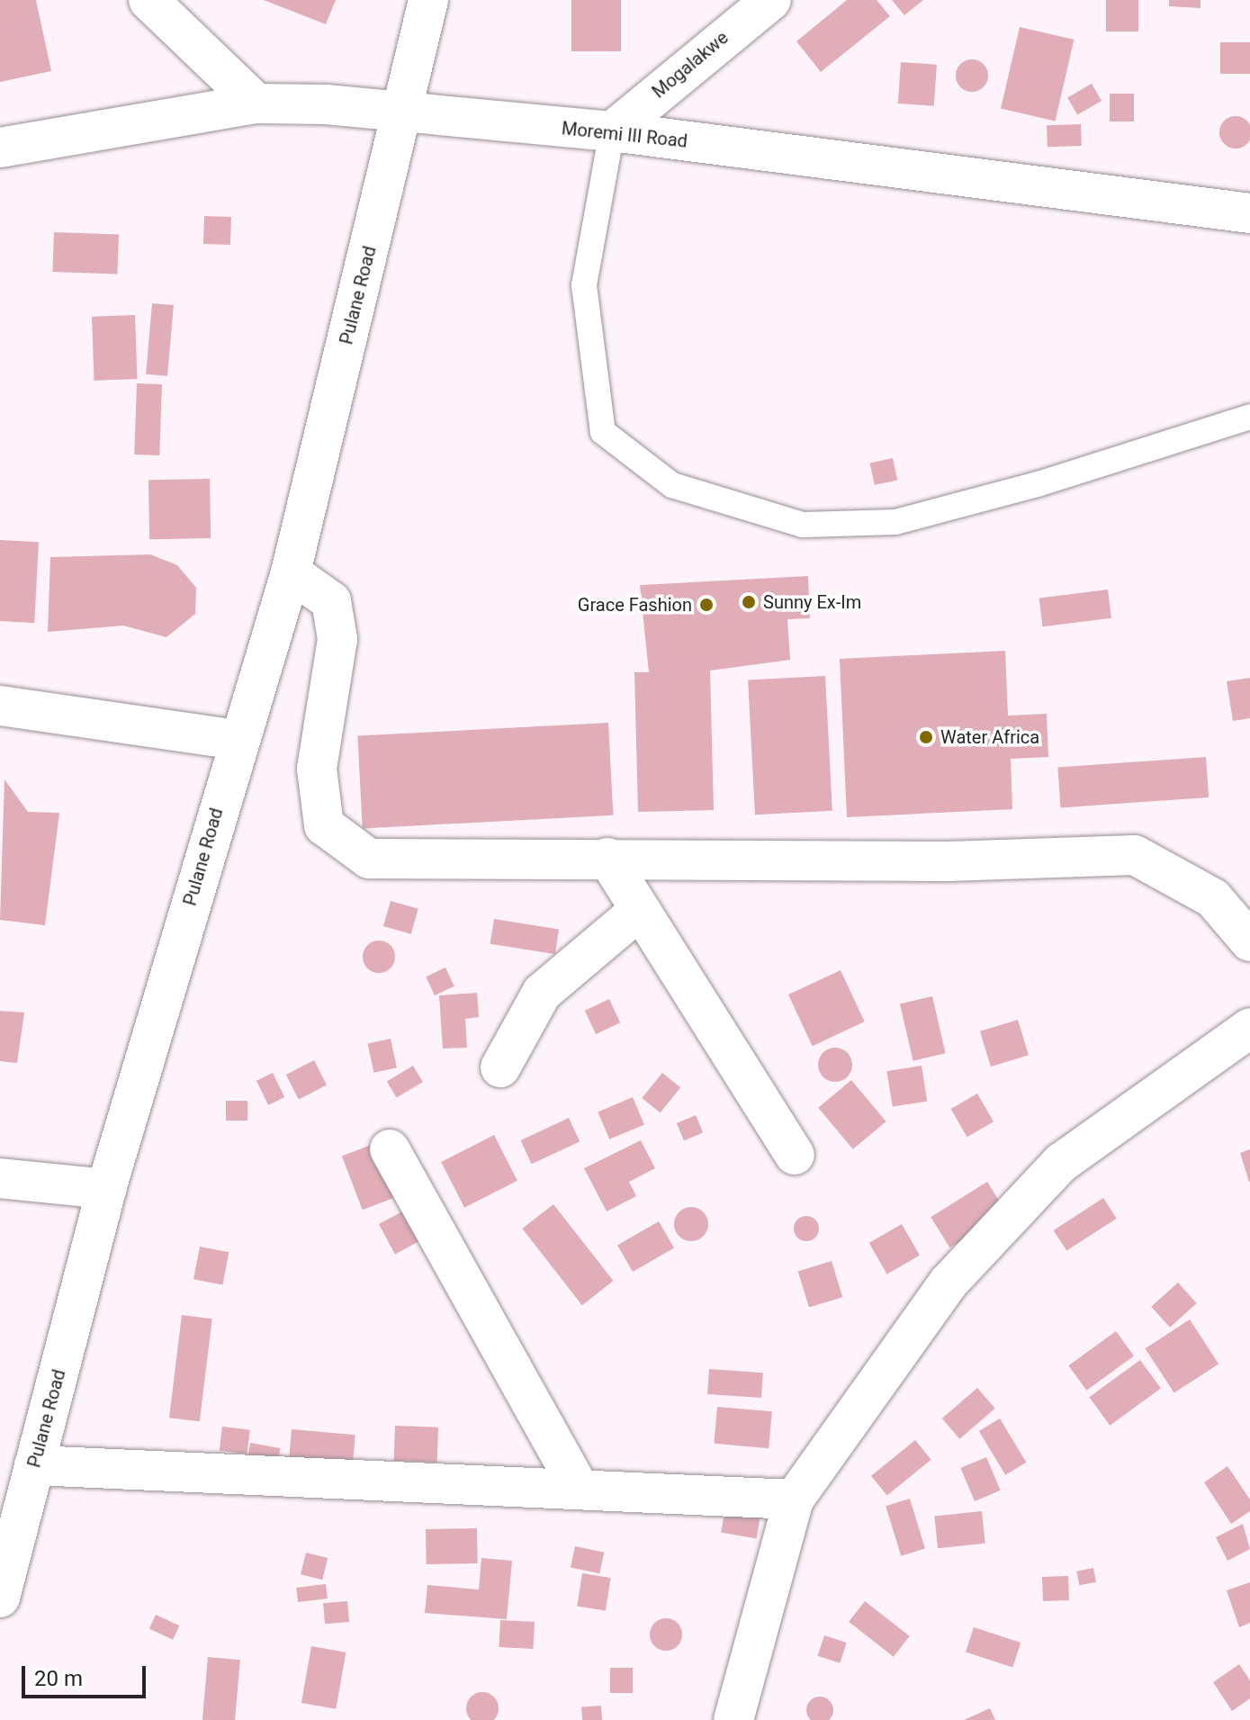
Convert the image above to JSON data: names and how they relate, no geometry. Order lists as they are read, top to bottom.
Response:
{
  "streets": {
    "street": ["Mogalakwe", "Moremi III Road", "Pulane Road"]
  },
  "crossings": [
    ["Mogalakwe", "Moremi III Road"],
    ["Moremi III Road", "Pulane Road"]
  ],
  "places": ["Sunny Ex-Im", "Grace Fashion", "Water Africa"],
  "scale_bar": "20 m"
}
